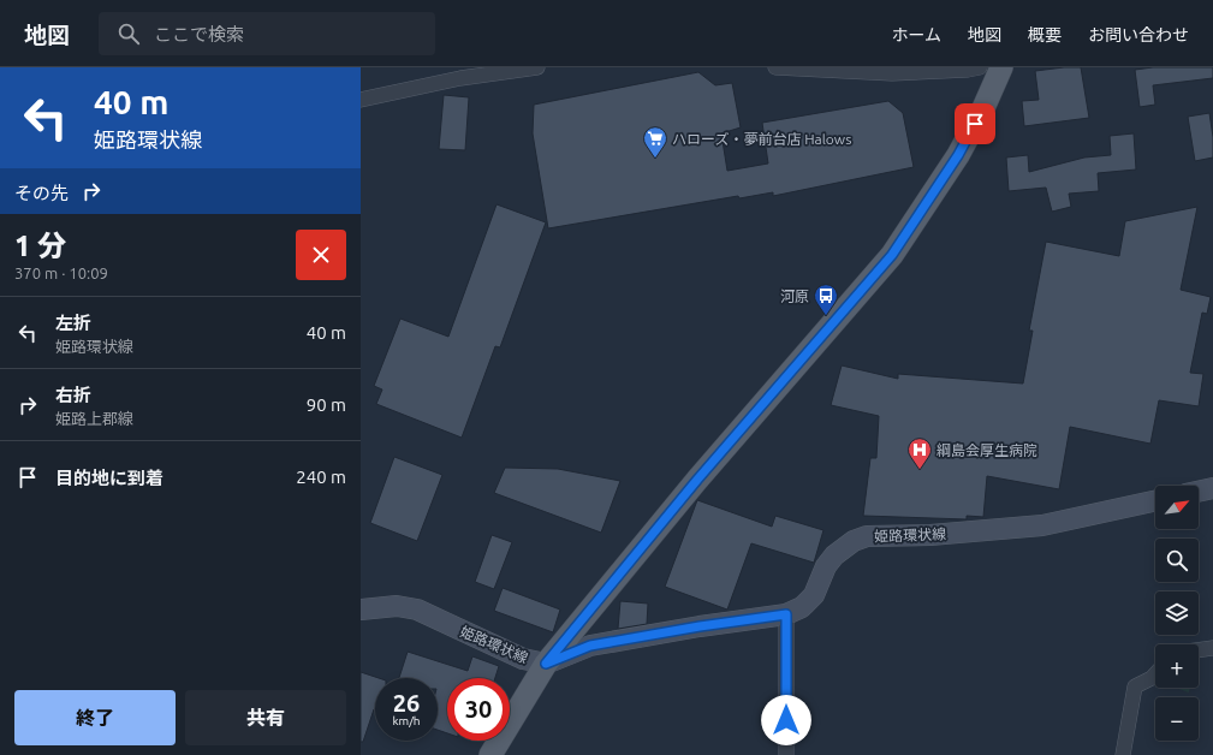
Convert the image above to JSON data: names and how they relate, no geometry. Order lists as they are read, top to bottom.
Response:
{
  "streets": {
    "main road": ["姫路環状線"]
  },
  "places": {
    "supermarket": ["ハローズ・夢前台店 Halows"],
    "bus stop": ["河原"],
    "hospital": ["綱島会厚生病院"]
  },
  "north": "top right",
  "page": {
    "header": "地図",
    "search": "ここで検索",
    "nav": [
      "ホーム",
      "地図",
      "概要",
      "お問い合わせ"
    ],
    "turn": ["40 m", "姫路環状線"],
    "then": "その先",
    "heading": ["1 分", "370 m · 10:09"],
    "list": [
      {
        "name": "左折",
        "note": "姫路環状線",
        "value": "40 m"
      },
      {
        "name": "右折",
        "note": "姫路上郡線",
        "value": "90 m"
      },
      {
        "name": "目的地に到着",
        "value": "240 m"
      }
    ],
    "map_buttons": ["+", "−"],
    "speed": "26 km/h",
    "limit": "30",
    "buttons": ["終了", "共有"]
  }
}
